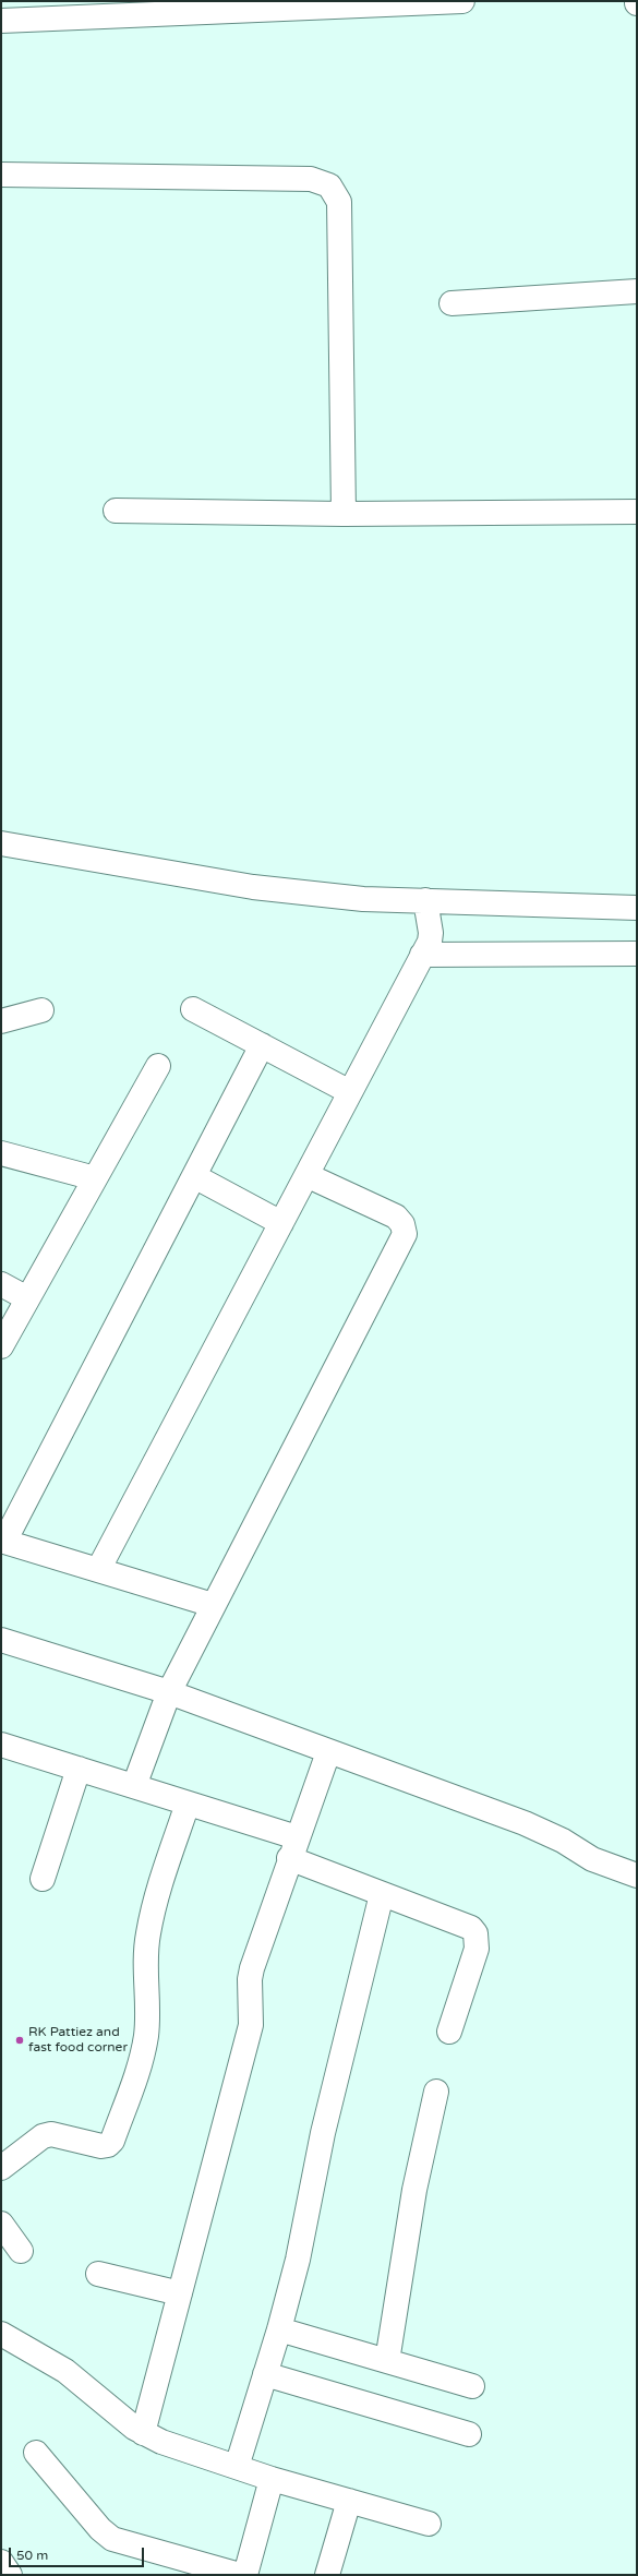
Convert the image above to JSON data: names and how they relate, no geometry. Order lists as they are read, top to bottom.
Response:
{
  "places": ["RK Pattiez and fast food corner"],
  "scale_bar": "50 m"
}
